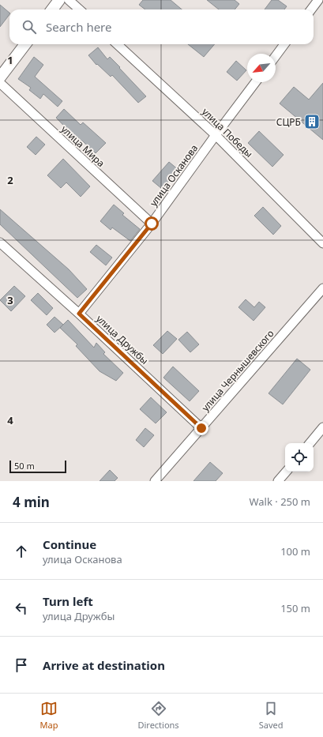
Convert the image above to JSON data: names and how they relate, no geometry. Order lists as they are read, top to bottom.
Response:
{
  "streets": {
    "street": [
      "улица Победы",
      "улица Мира",
      "улица Осканова",
      "улица Дружбы",
      "улица Чернышевского"
    ]
  },
  "crossings": [
    ["улица Победы", "улица Осканова"],
    ["улица Мира", "улица Осканова"],
    ["улица Осканова", "улица Дружбы"],
    ["улица Дружбы", "улица Чернышевского"]
  ],
  "places": {
    "building": ["СЦРБ"]
  },
  "scale_bar": "50 m",
  "north": "bottom left",
  "page": {
    "search": "Search here",
    "scale": "50 m",
    "heading": ["4 min", "Walk · 250 m"],
    "list": [
      ["Continue", "улица Осканова", "100 m"],
      ["Turn left", "улица Дружбы", "150 m"],
      "Arrive at destination"
    ],
    "nav": ["Map", "Directions", "Saved"]
  },
  "grid": {
    "rows": [
      "1",
      "2",
      "3",
      "4"
    ]
  }
}
